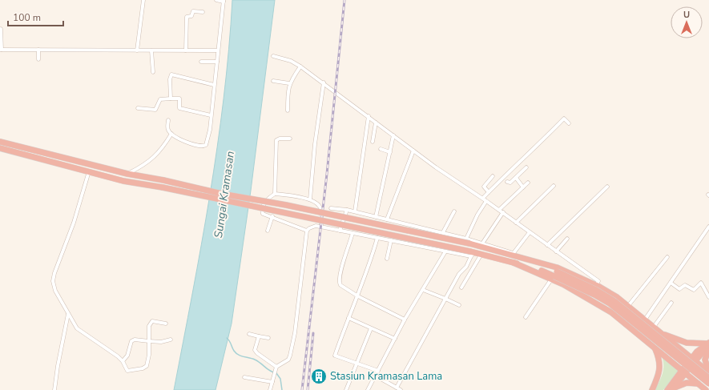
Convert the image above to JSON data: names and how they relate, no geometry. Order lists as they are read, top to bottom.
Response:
{
  "water": ["Sungai Kramasan"],
  "places": {
    "building": ["Stasiun Kramasan Lama"]
  },
  "scale_bar": "100 m",
  "north": "top"
}
